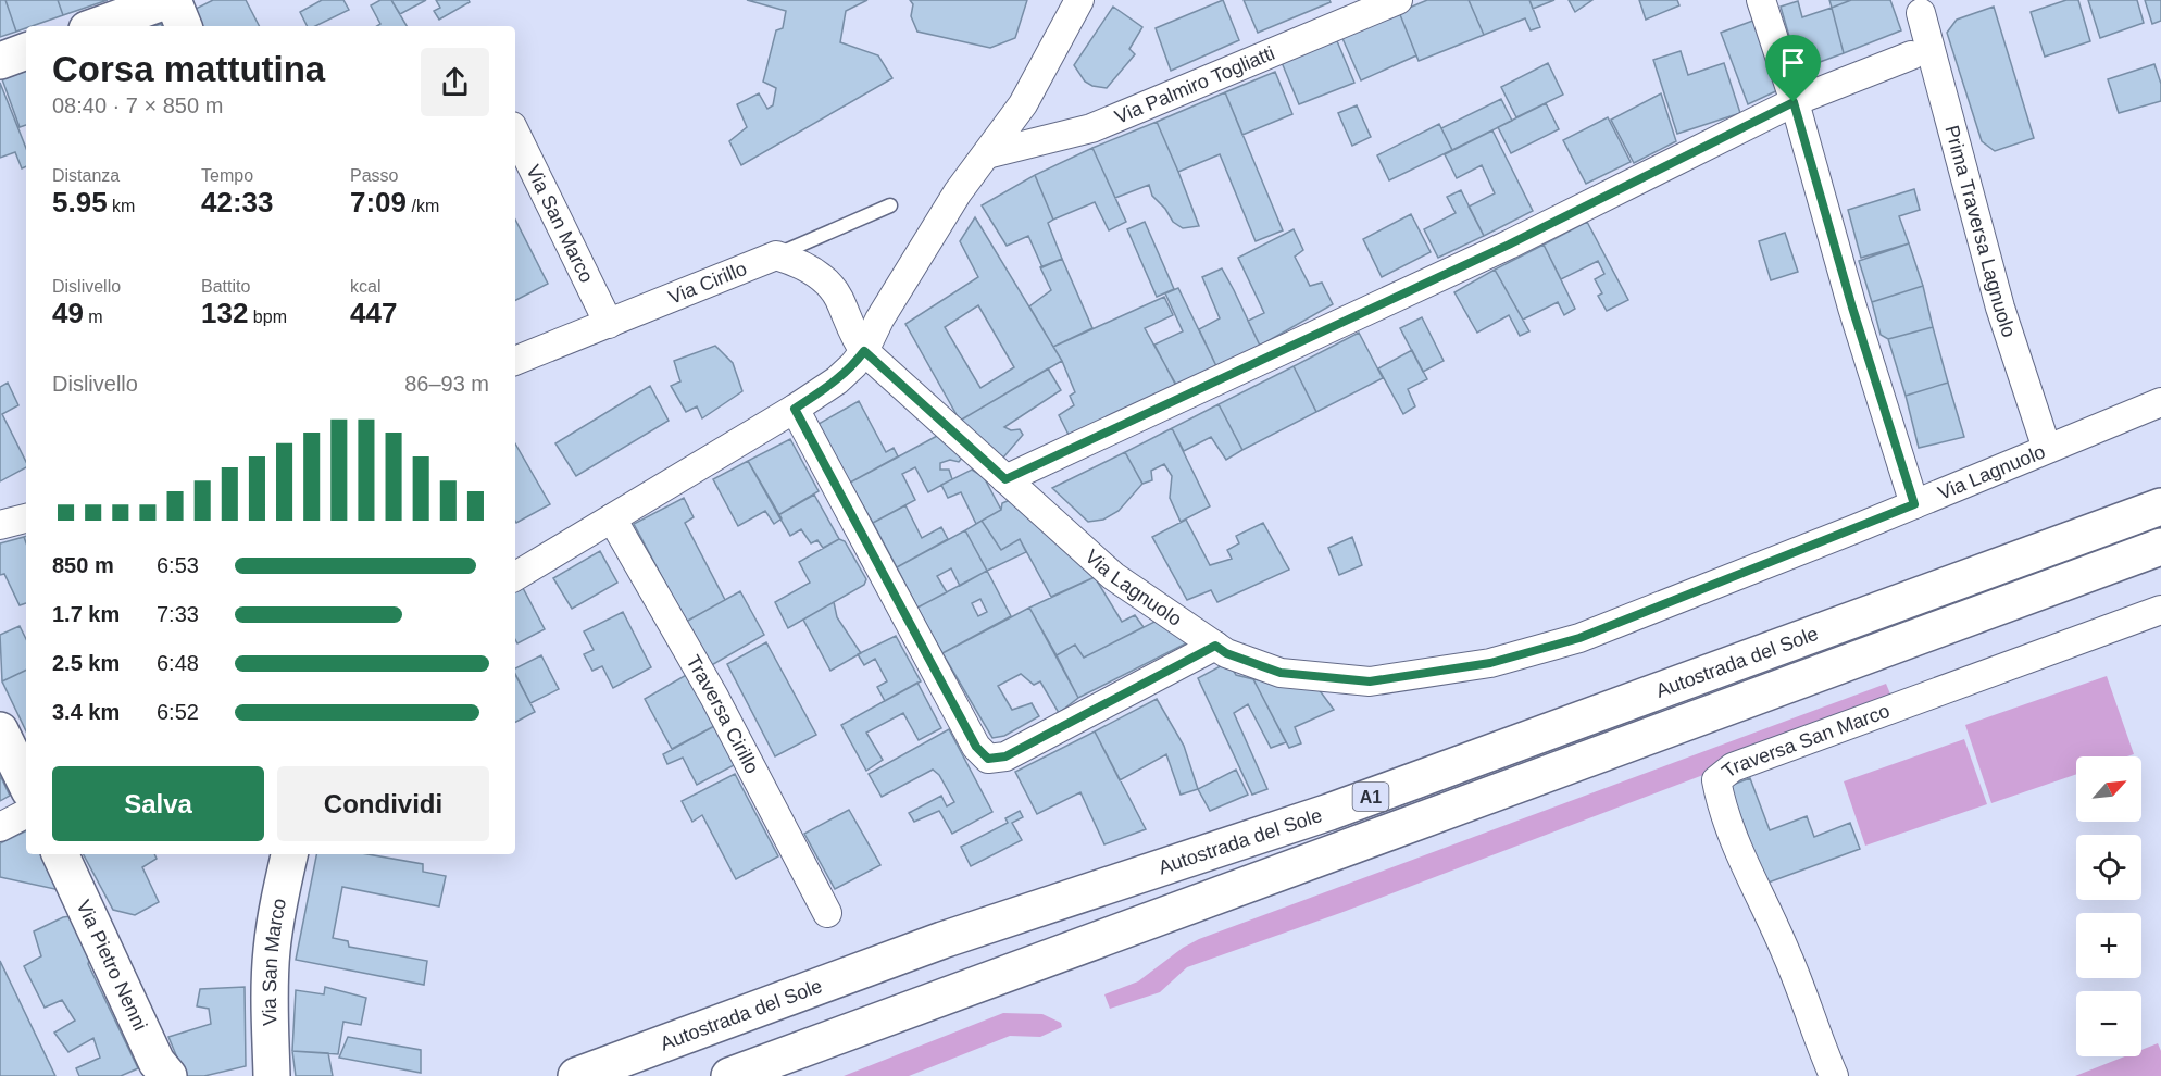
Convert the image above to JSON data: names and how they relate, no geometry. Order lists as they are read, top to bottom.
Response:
{
  "streets": {
    "main road": [
      "Via San Marco",
      "Autostrada del Sole",
      "A1",
      "Via Pietro Nenni"
    ],
    "street": [
      "Via Palmiro Togliatti",
      "Prima Traversa Lagnuolo",
      "Via Cirillo",
      "Via Lagnuolo",
      "Traversa Cirillo",
      "Traversa San Marco"
    ]
  },
  "crossings": [
    ["Via San Marco", "Via Cirillo"],
    ["Prima Traversa Lagnuolo", "Via Lagnuolo"]
  ],
  "north": "top right",
  "page": {
    "heading": ["Corsa mattutina", "08:40 · 7 × 850 m"],
    "stats": [
      ["Distanza", "5.95 km"],
      ["Tempo", "42:33"],
      ["Passo", "7:09 /km"],
      ["Dislivello", "49 m"],
      ["Battito", "132 bpm"],
      ["kcal", "447"]
    ],
    "chart": ["Dislivello", "86–93 m"],
    "list": [
      {
        "name": "850 m",
        "note": "6:53"
      },
      {
        "name": "1.7 km",
        "note": "7:33"
      },
      {
        "name": "2.5 km",
        "note": "6:48"
      },
      {
        "name": "3.4 km",
        "note": "6:52"
      }
    ],
    "buttons": ["Salva", "Condividi"],
    "map_buttons": ["+", "−"]
  }
}
